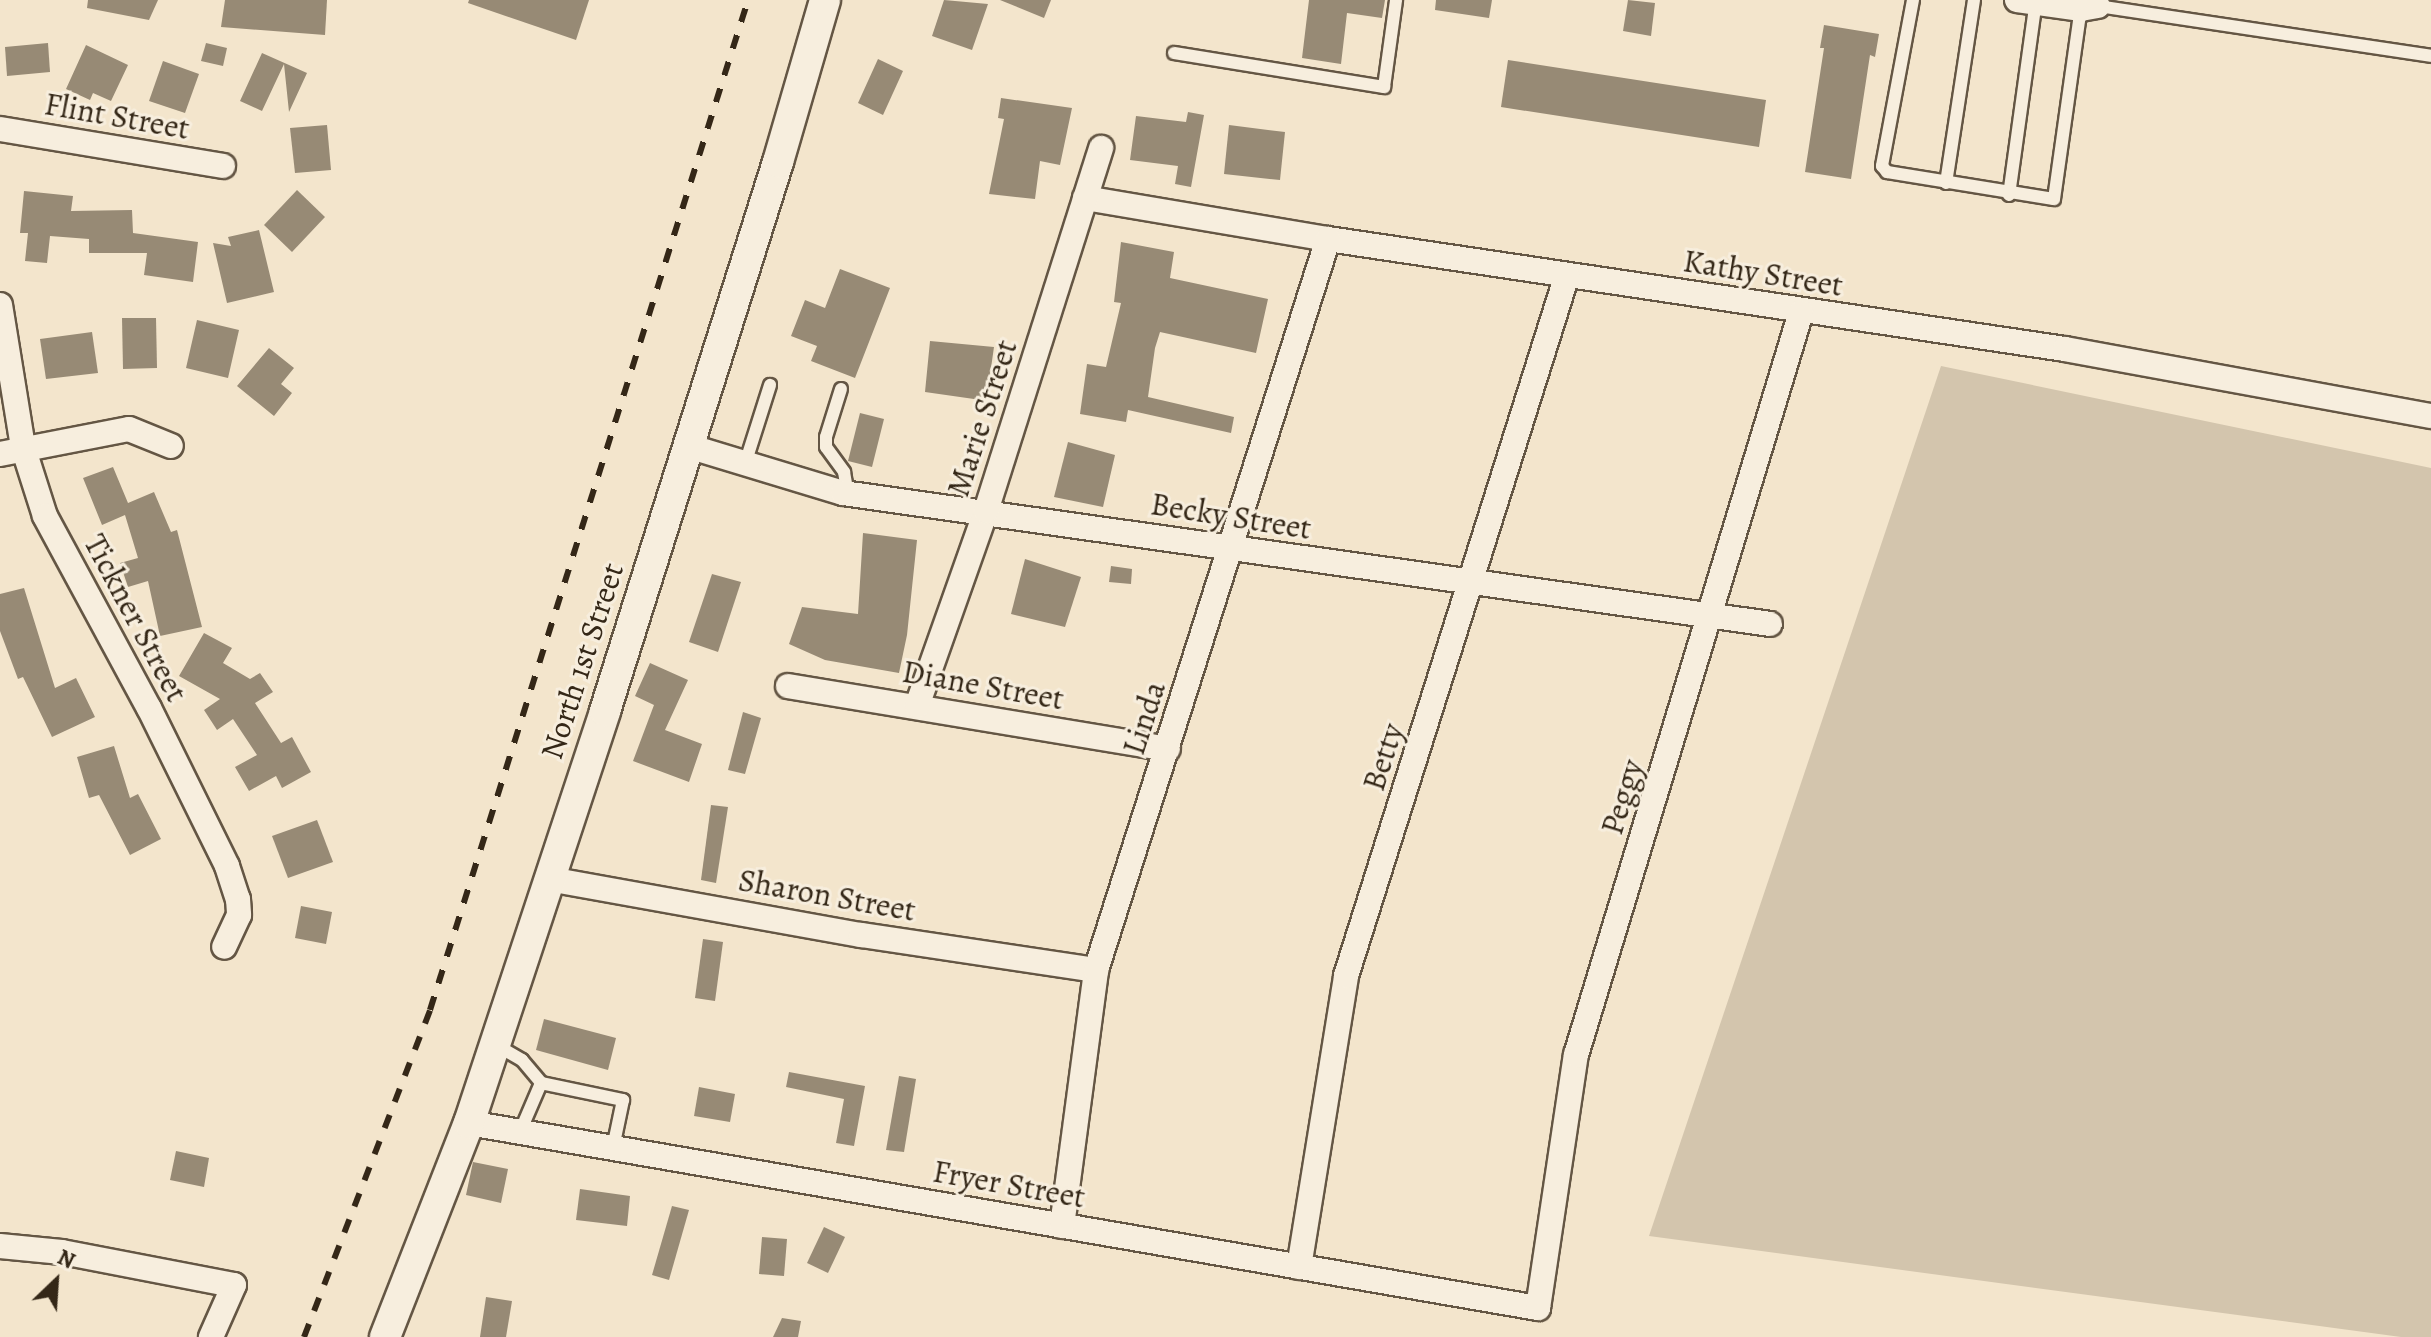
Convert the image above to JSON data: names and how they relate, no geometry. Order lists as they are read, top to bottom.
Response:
{
  "streets": {
    "street": [
      "Flint Street",
      "Kathy Street",
      "Marie Street",
      "Becky Street",
      "Tickner Street",
      "North 1st Street",
      "Diane Street",
      "Linda",
      "Betty",
      "Peggy",
      "Sharon Street",
      "Fryer Street"
    ]
  },
  "crossings": [
    ["Kathy Street", "Marie Street"],
    ["Kathy Street", "Linda"],
    ["Kathy Street", "Betty"],
    ["Kathy Street", "Peggy"],
    ["Marie Street", "Becky Street"],
    ["Marie Street", "Diane Street"],
    ["Becky Street", "North 1st Street"],
    ["Becky Street", "Linda"],
    ["Becky Street", "Betty"],
    ["Becky Street", "Peggy"],
    ["North 1st Street", "Sharon Street"],
    ["North 1st Street", "Fryer Street"],
    ["Diane Street", "Linda"],
    ["Linda", "Sharon Street"],
    ["Linda", "Fryer Street"],
    ["Betty", "Fryer Street"],
    ["Peggy", "Fryer Street"]
  ],
  "north": "top right"
}
